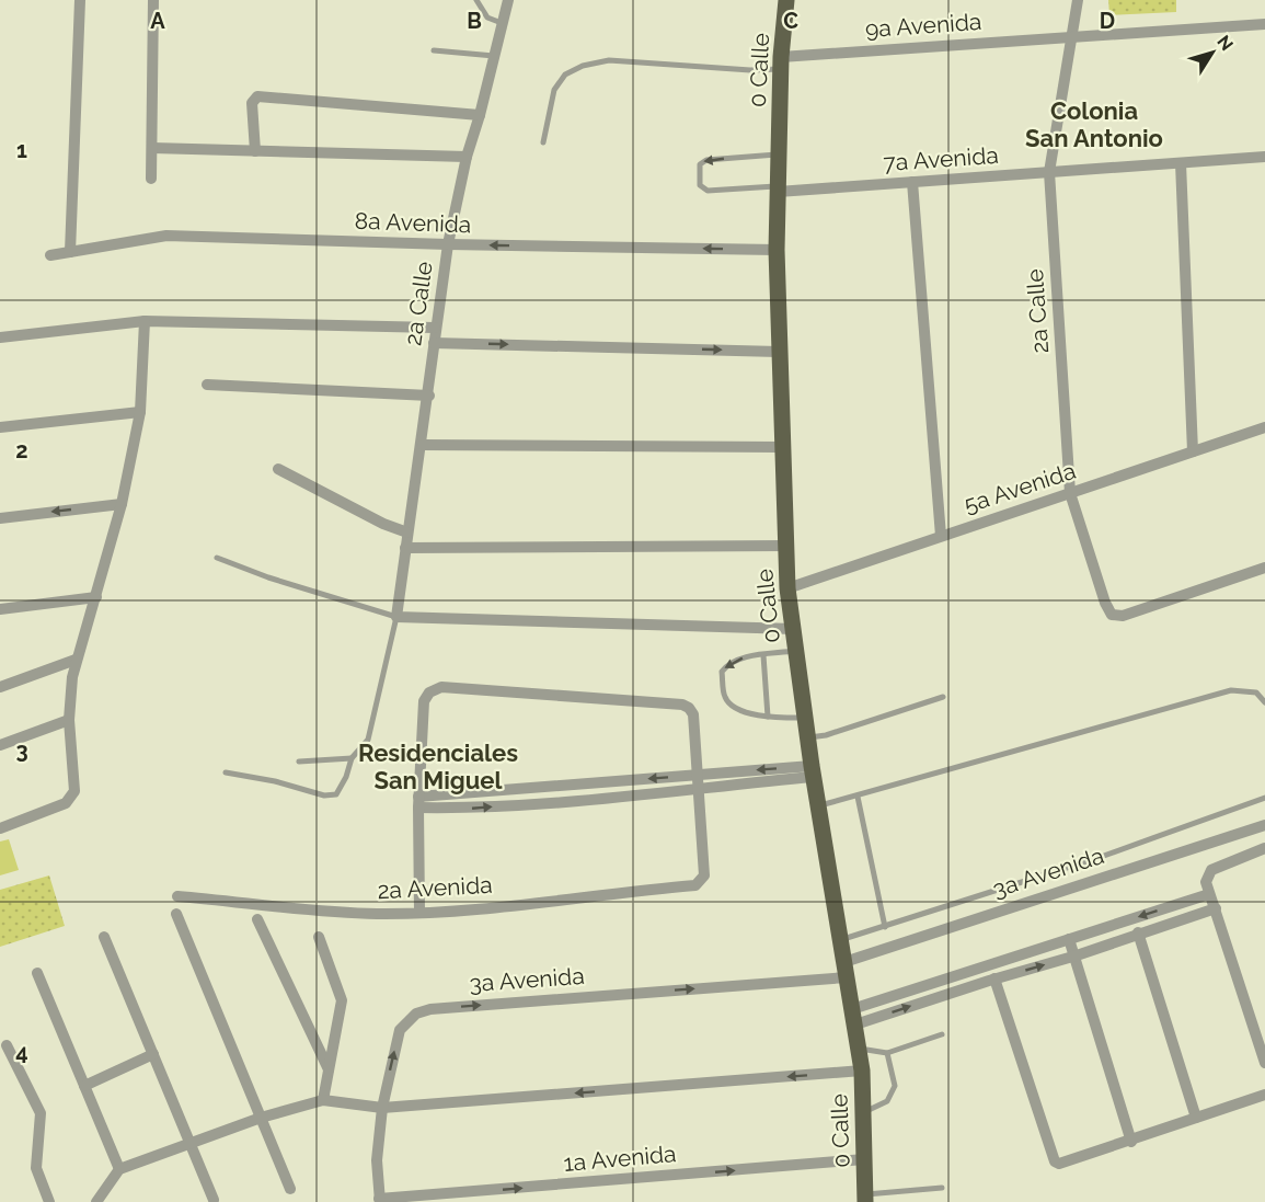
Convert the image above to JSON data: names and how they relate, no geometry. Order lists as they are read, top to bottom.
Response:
{
  "streets": {
    "main road": ["0 Calle"],
    "street": [
      "9a Avenida",
      "7a Avenida",
      "8a Avenida",
      "2a Calle",
      "5a Avenida",
      "3a Avenida",
      "2a Avenida",
      "1a Avenida"
    ]
  },
  "crossings": [
    ["9a Avenida", "0 Calle"],
    ["9a Avenida", "2a Calle"],
    ["0 Calle", "7a Avenida"],
    ["0 Calle", "8a Avenida"],
    ["0 Calle", "5a Avenida"],
    ["0 Calle", "3a Avenida"],
    ["0 Calle", "1a Avenida"],
    ["7a Avenida", "2a Calle"],
    ["8a Avenida", "2a Calle"],
    ["2a Calle", "5a Avenida"]
  ],
  "districts": ["Colonia San Antonio", "Residenciales San Miguel"],
  "north": "top right",
  "grid": {
    "columns": [
      "A",
      "B",
      "C",
      "D"
    ],
    "rows": [
      "1",
      "2",
      "3",
      "4"
    ]
  }
}
